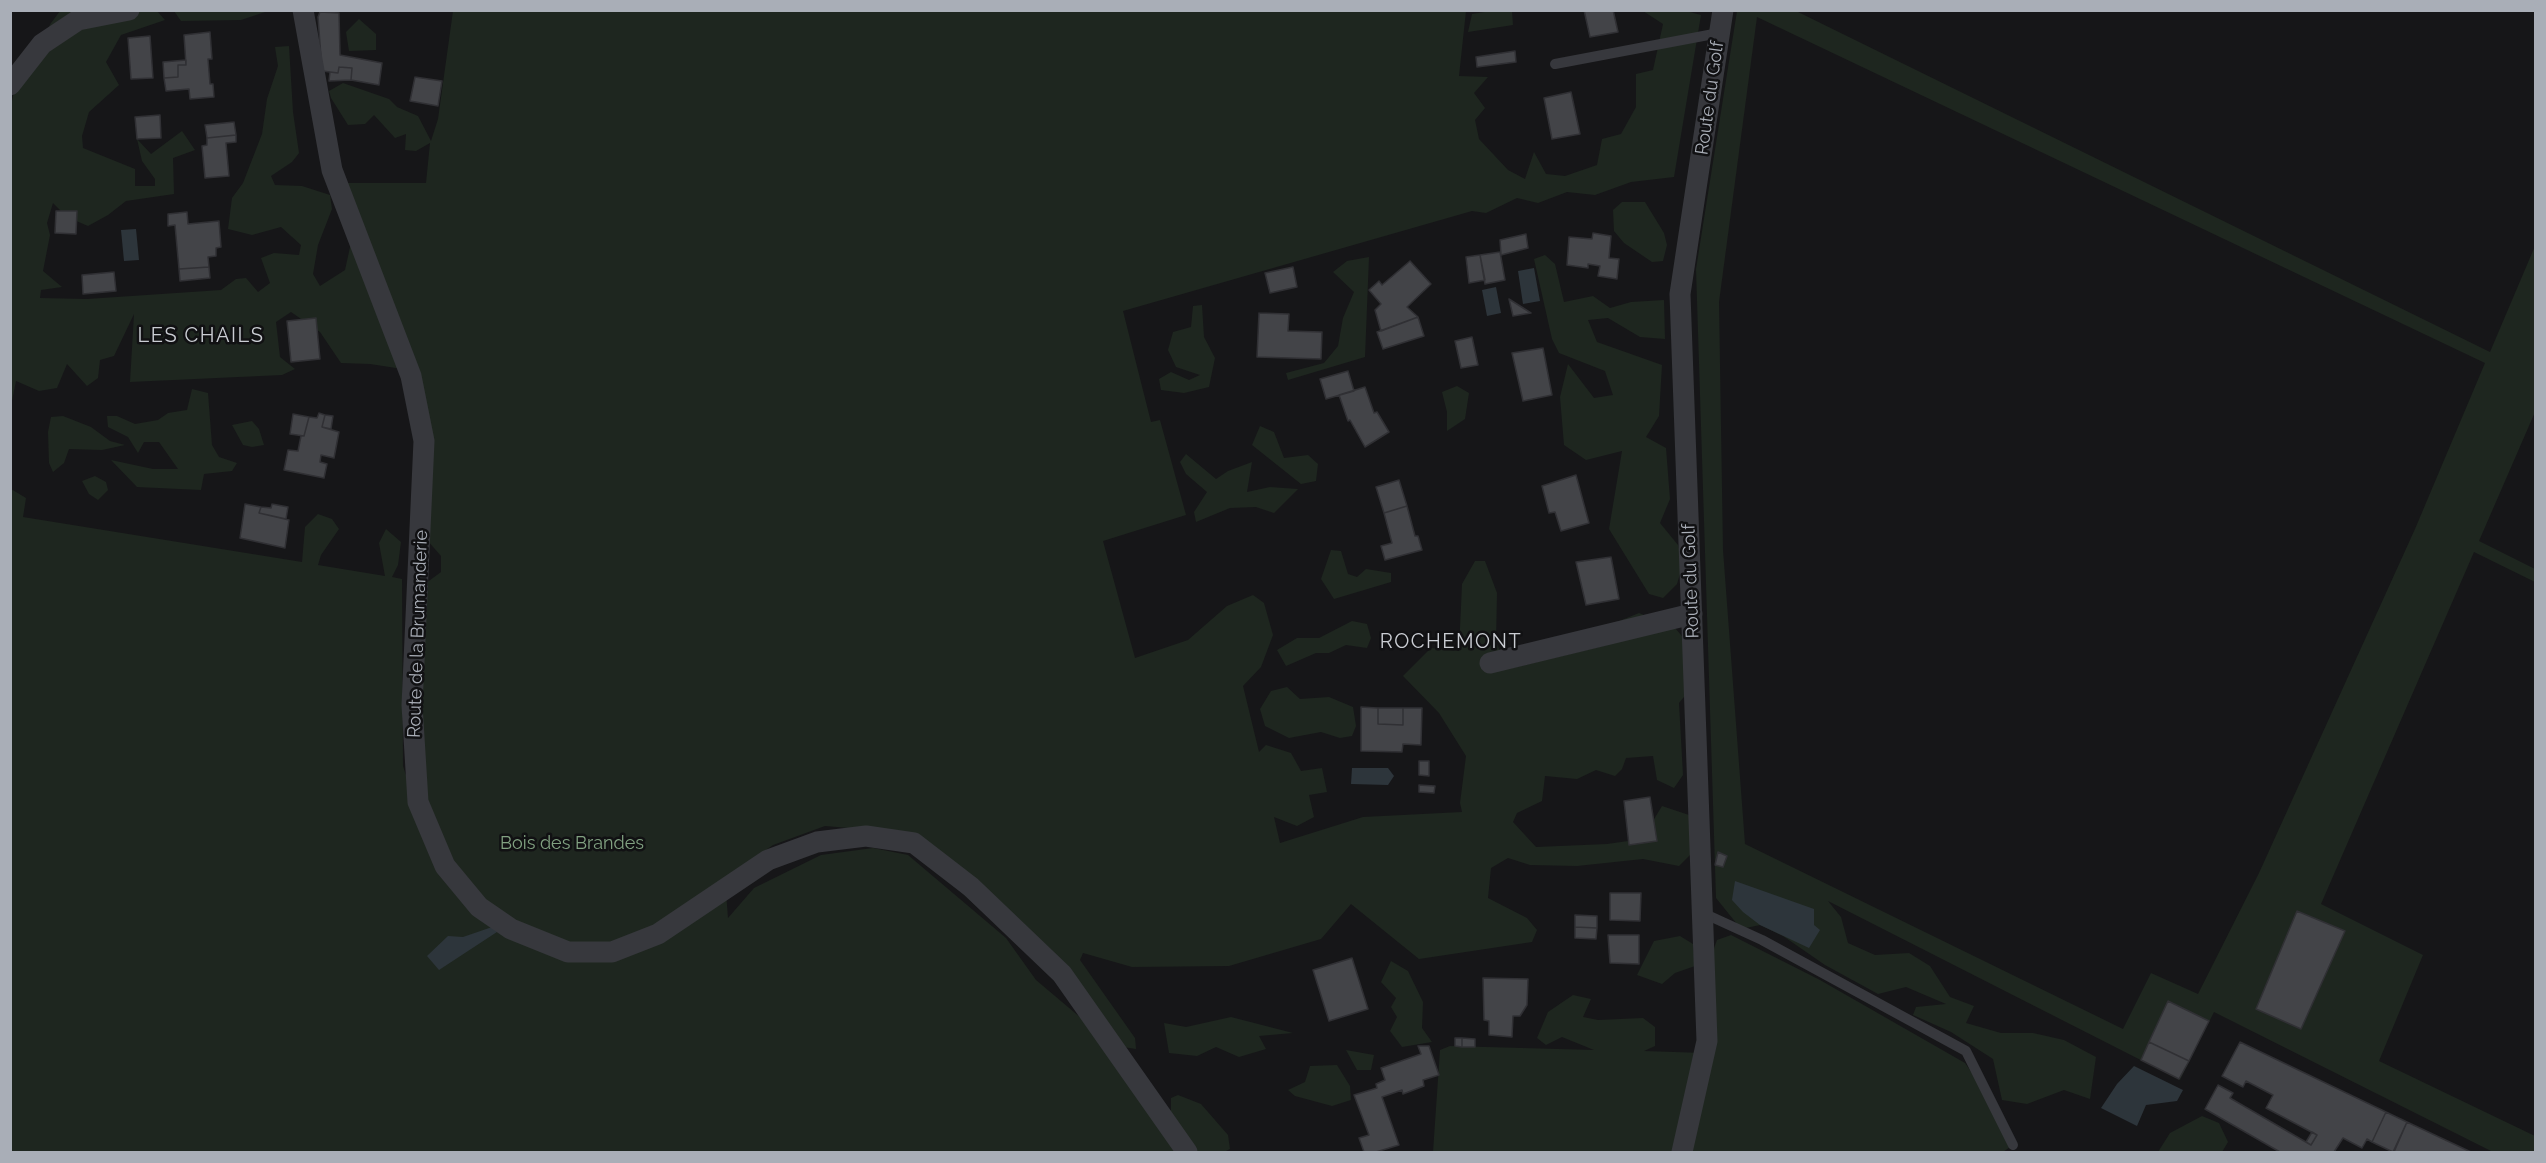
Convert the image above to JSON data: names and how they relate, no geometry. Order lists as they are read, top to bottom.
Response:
{
  "streets": {
    "street": ["Route du Golf", "Route de la Brumanderie"]
  },
  "districts": ["LES CHAILS", "ROCHEMONT"],
  "parks": ["Bois des Brandes"]
}
